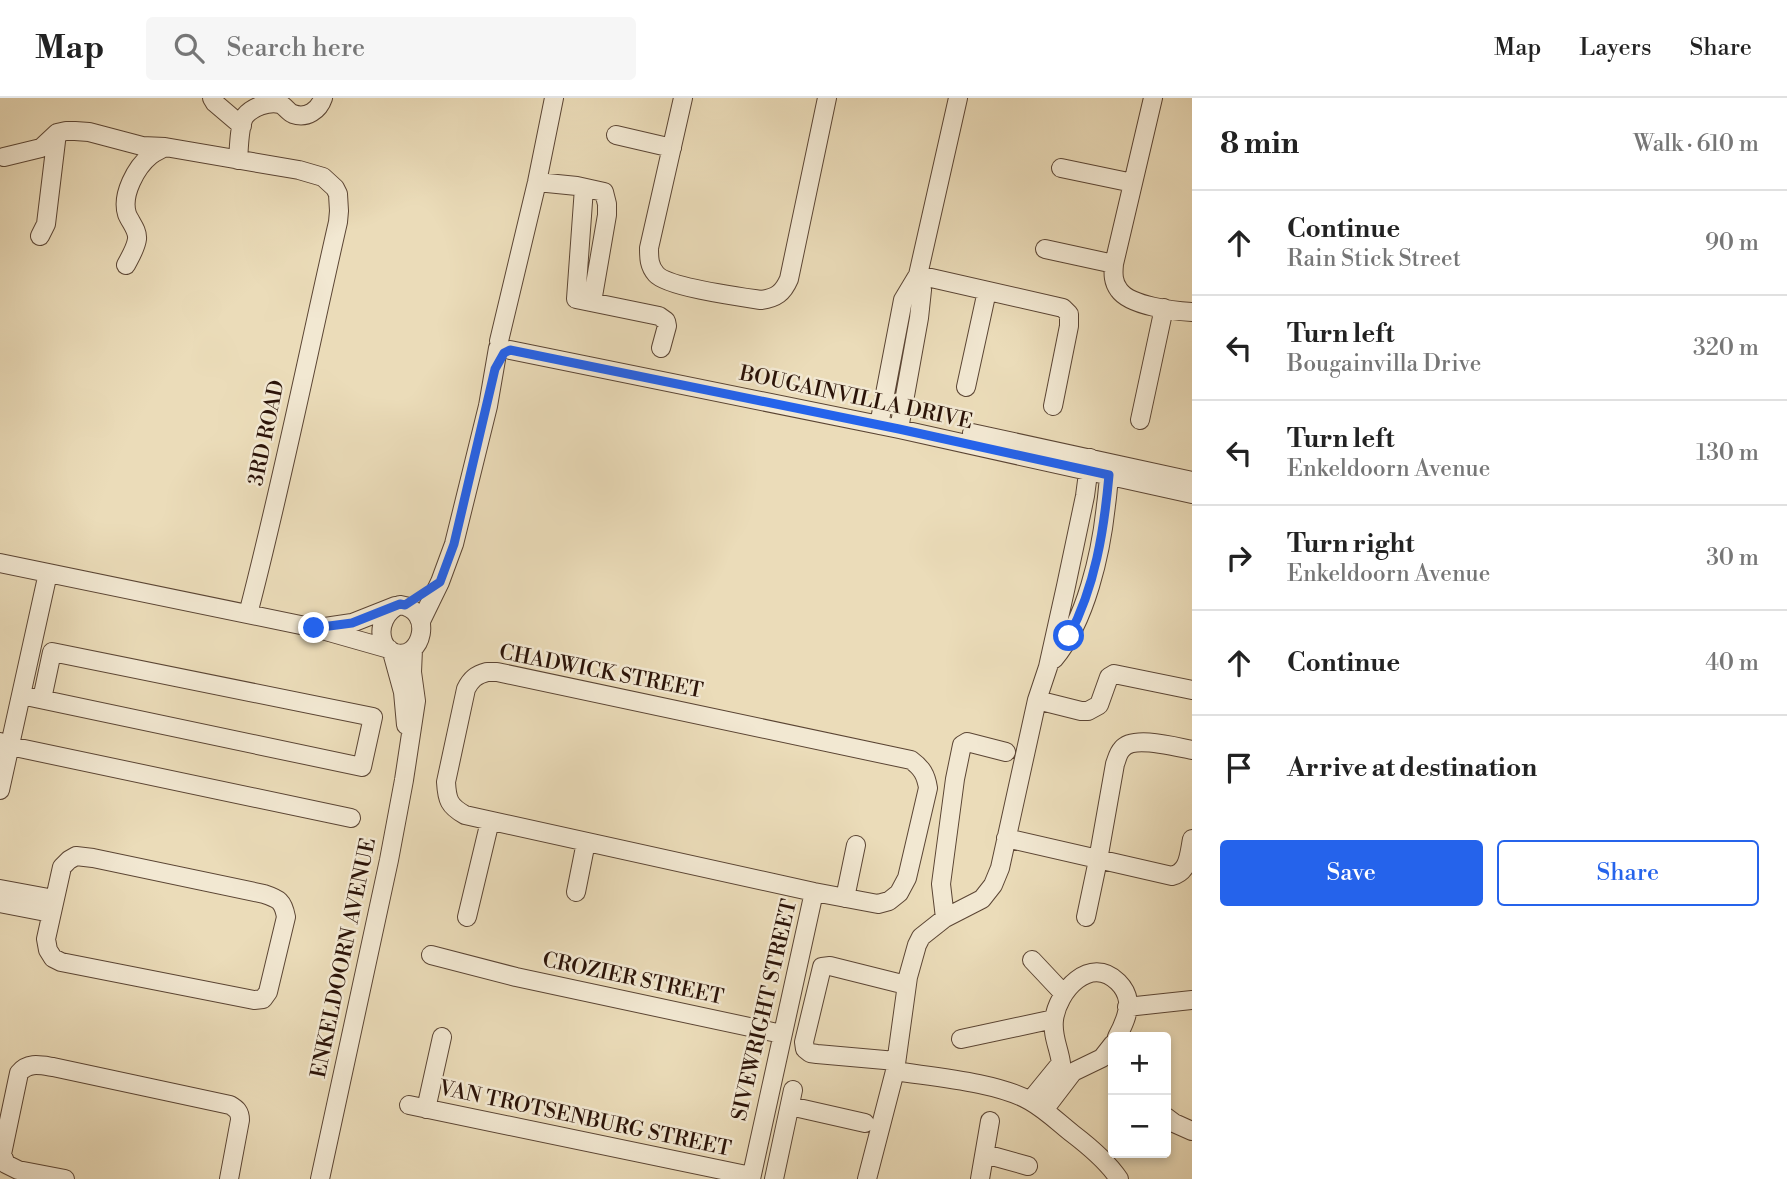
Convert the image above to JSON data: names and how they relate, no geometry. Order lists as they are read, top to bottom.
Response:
{
  "streets": {
    "street": [
      "BOUGAINVILLA DRIVE",
      "3RD ROAD",
      "CHADWICK STREET",
      "ENKELDOORN AVENUE",
      "CROZIER STREET",
      "SIVEWRIGHT STREET",
      "VAN TROTSENBURG STREET"
    ]
  },
  "crossings": [
    ["BOUGAINVILLA DRIVE", "ENKELDOORN AVENUE"],
    ["CHADWICK STREET", "SIVEWRIGHT STREET"],
    ["CROZIER STREET", "SIVEWRIGHT STREET"],
    ["SIVEWRIGHT STREET", "VAN TROTSENBURG STREET"]
  ],
  "page": {
    "header": "Map",
    "search": "Search here",
    "nav": ["Map", "Layers", "Share"],
    "heading": ["8 min", "Walk · 610 m"],
    "list": [
      ["Continue", "Rain Stick Street", "90 m"],
      ["Turn left", "Bougainvilla Drive", "320 m"],
      ["Turn left", "Enkeldoorn Avenue", "130 m"],
      ["Turn right", "Enkeldoorn Avenue", "30 m"],
      ["Continue", "40 m"],
      "Arrive at destination"
    ],
    "buttons": ["Save", "Share"],
    "map_buttons": ["+", "−"]
  }
}
